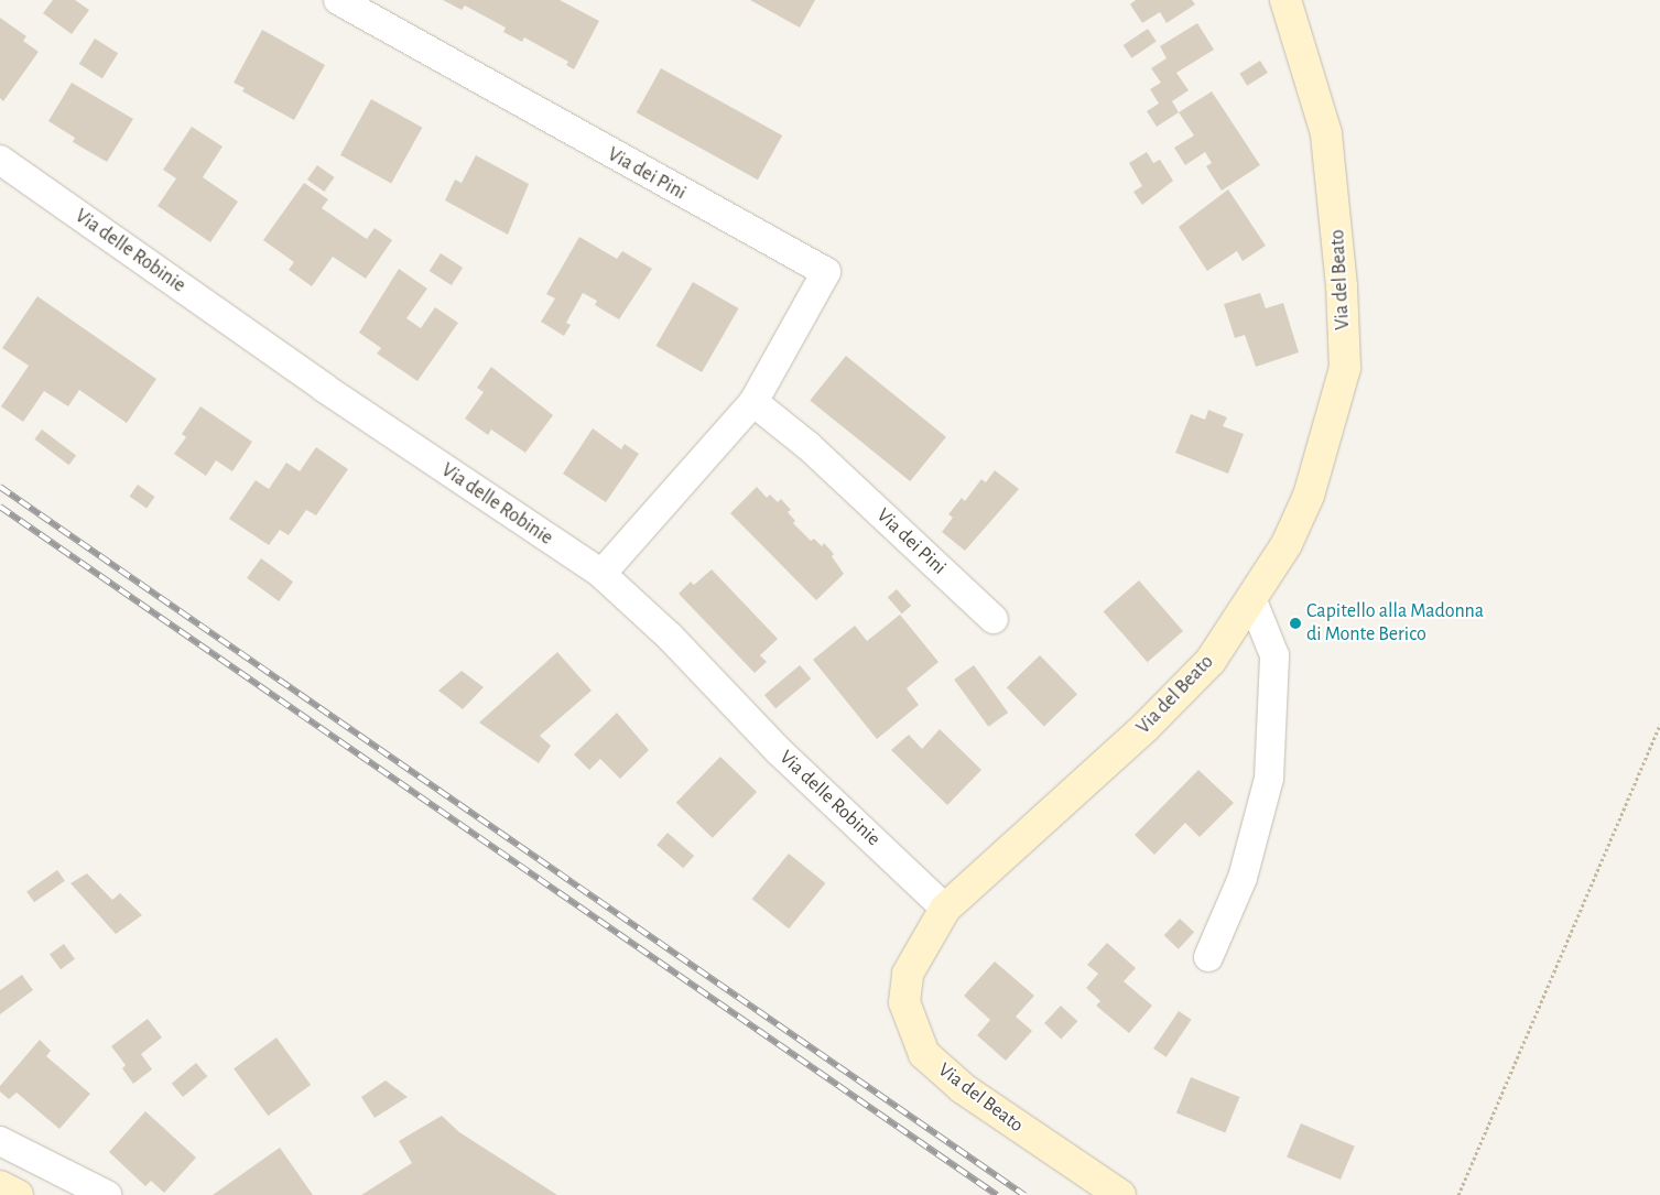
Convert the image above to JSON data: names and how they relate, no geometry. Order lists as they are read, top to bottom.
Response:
{
  "streets": {
    "street": ["Via dei Pini", "Via delle Robinie", "Via del Beato"]
  },
  "crossings": [
    ["Via dei Pini", "Via delle Robinie"],
    ["Via delle Robinie", "Via del Beato"]
  ],
  "places": ["Capitello alla Madonna di Monte Berico"]
}
